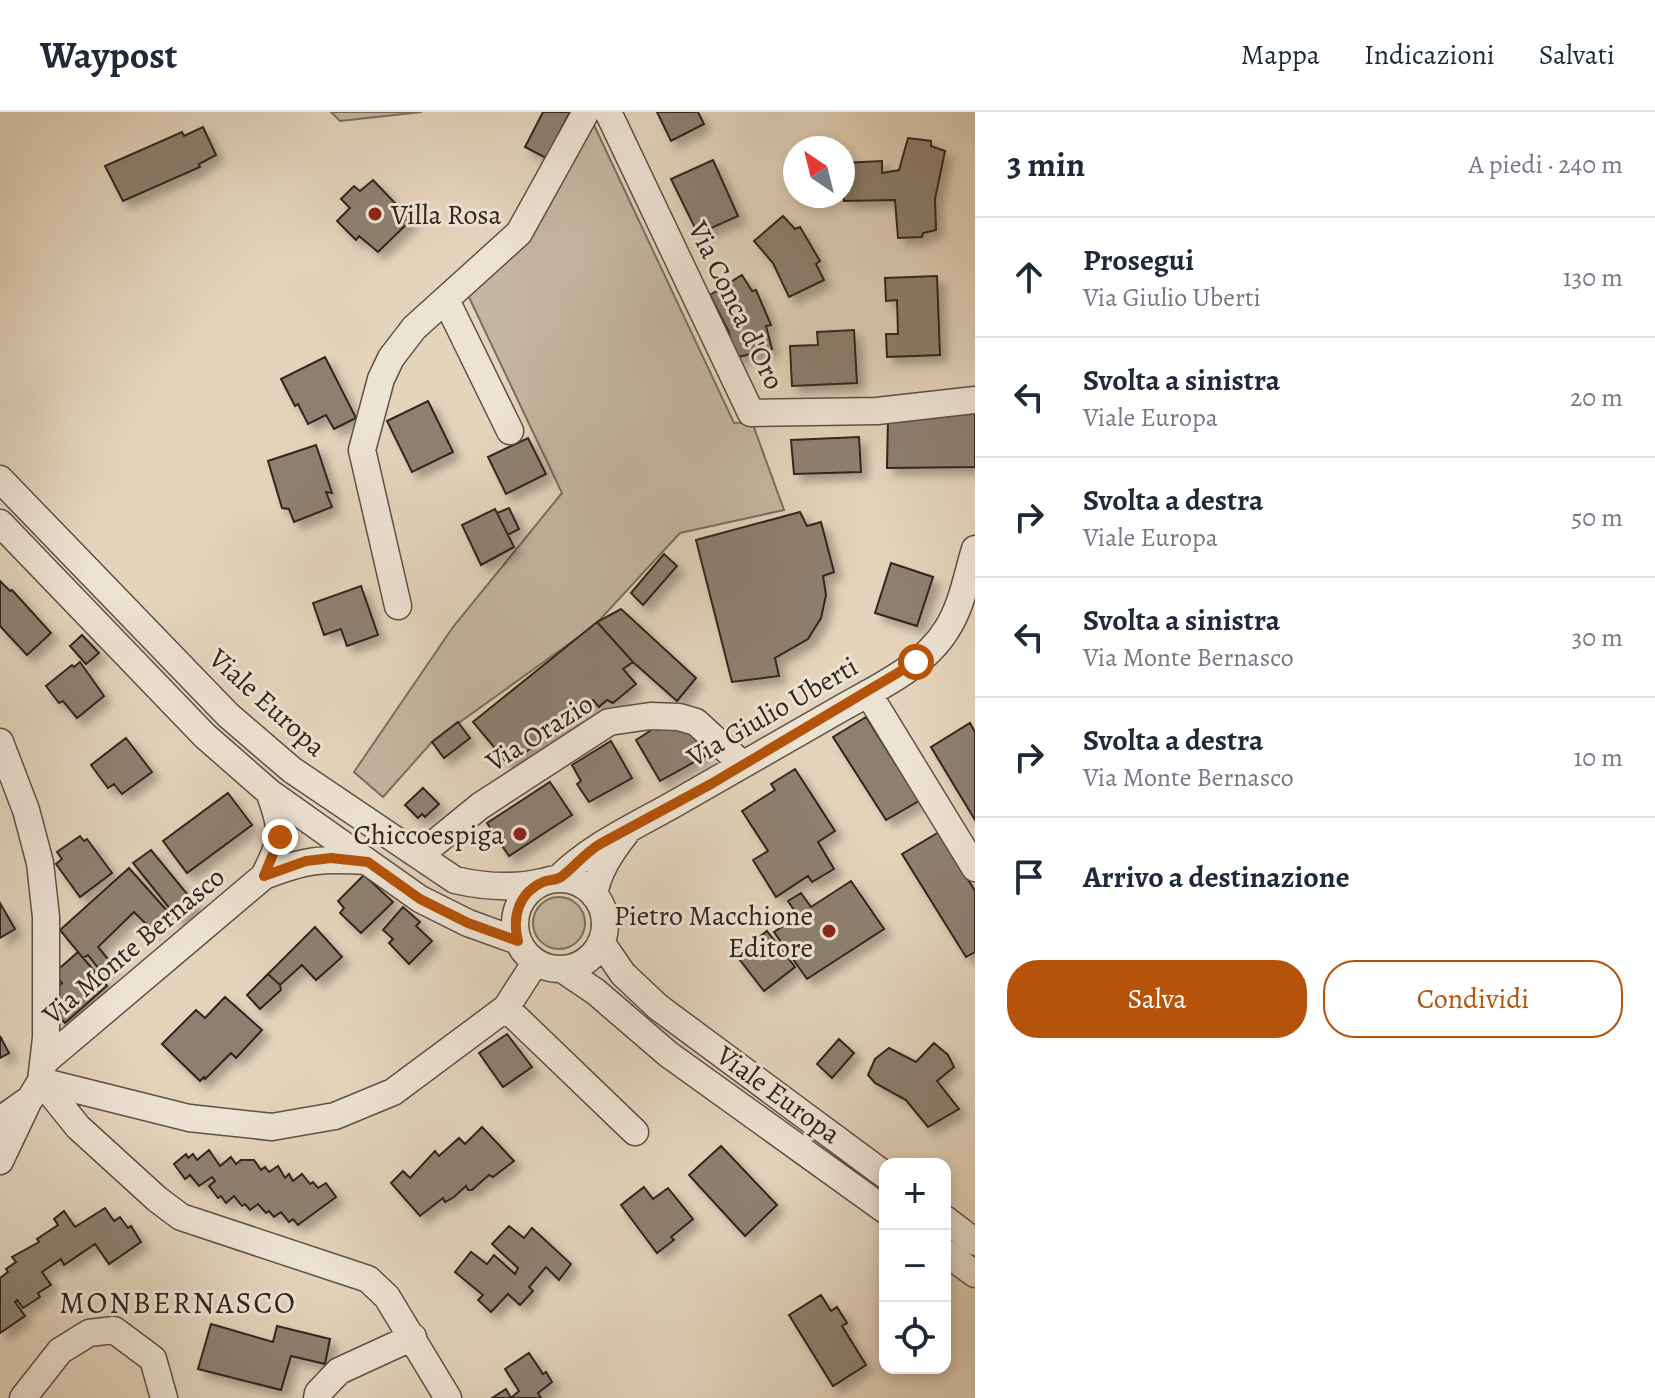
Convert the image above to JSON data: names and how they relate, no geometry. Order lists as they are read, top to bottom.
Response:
{
  "streets": {
    "street": [
      "Via Conca d'Oro",
      "Viale Europa",
      "Via Giulio Uberti",
      "Via Orazio",
      "Via Monte Bernasco"
    ]
  },
  "crossings": [
    ["Viale Europa", "Via Giulio Uberti"],
    ["Viale Europa", "Via Orazio"],
    ["Via Giulio Uberti", "Via Orazio"]
  ],
  "districts": ["MONBERNASCO"],
  "places": ["Villa Rosa", "Chiccoespiga", "Pietro Macchione Editore"],
  "north": "top left",
  "page": {
    "header": "Waypost",
    "nav": ["Mappa", "Indicazioni", "Salvati"],
    "heading": ["3 min", "A piedi · 240 m"],
    "list": [
      ["Prosegui", "Via Giulio Uberti", "130 m"],
      ["Svolta a sinistra", "Viale Europa", "20 m"],
      ["Svolta a destra", "Viale Europa", "50 m"],
      ["Svolta a sinistra", "Via Monte Bernasco", "30 m"],
      ["Svolta a destra", "Via Monte Bernasco", "10 m"],
      "Arrivo a destinazione"
    ],
    "buttons": ["Salva", "Condividi"],
    "map_buttons": ["+", "−"]
  }
}
